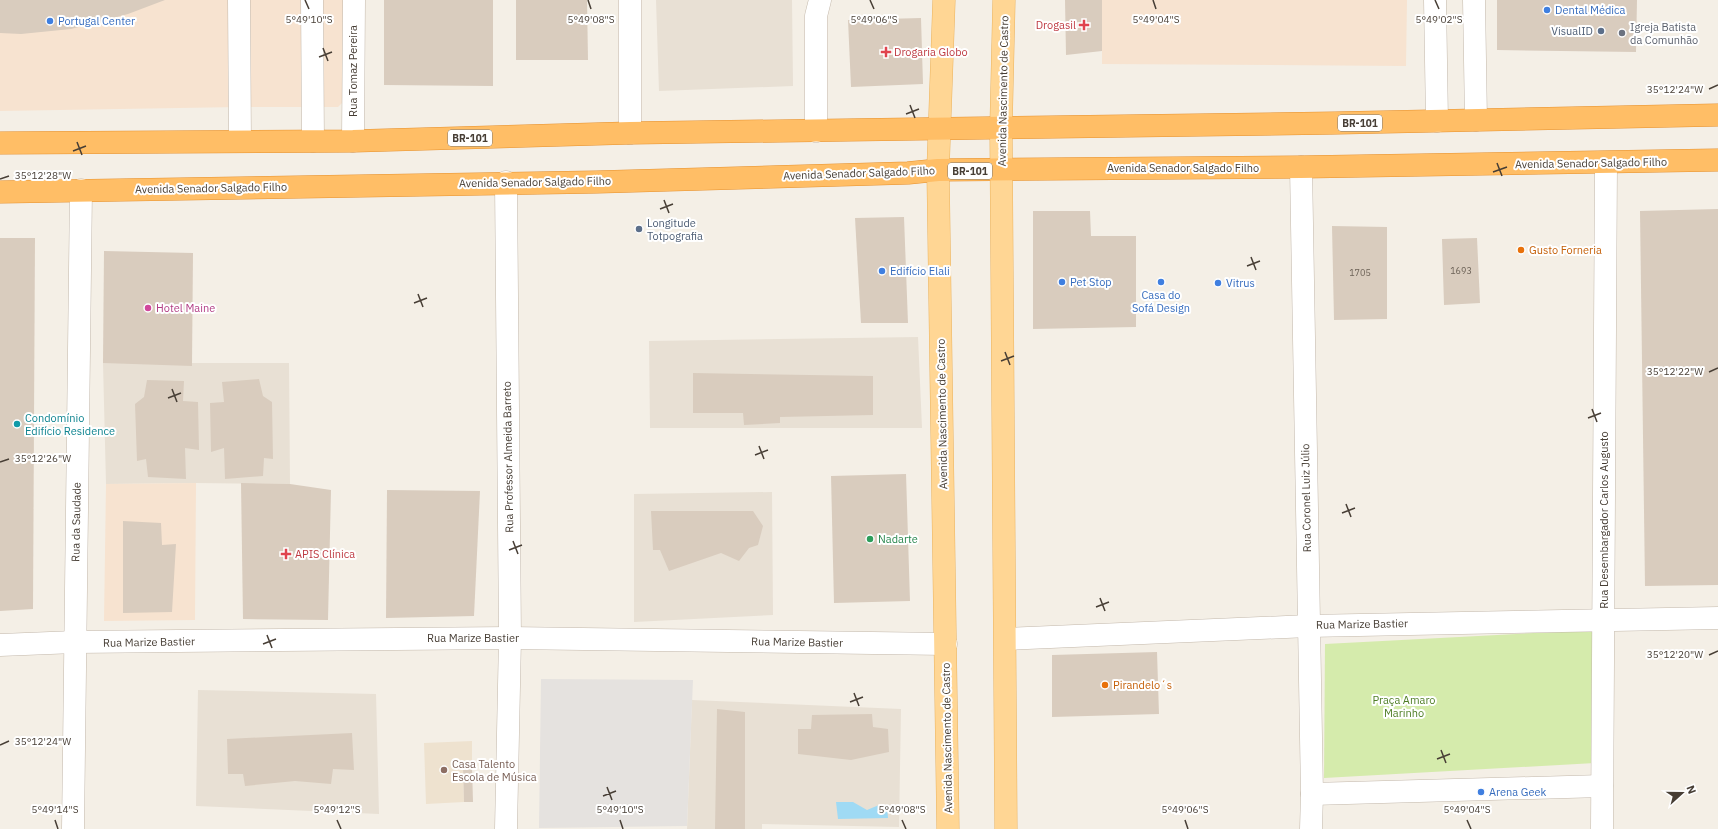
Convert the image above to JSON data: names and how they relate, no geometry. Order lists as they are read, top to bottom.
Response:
{
  "streets": {
    "highway": ["BR-101", "Avenida Senador Salgado Filho"],
    "main road": ["Avenida Nascimento de Castro"],
    "street": [
      "Rua Tomaz Pereira",
      "Rua Professor Almeida Barreto",
      "Rua Coronel Luiz Júlio",
      "Rua Desembargador Carlos Augusto",
      "Rua da Saudade",
      "Rua Marize Bastier"
    ]
  },
  "crossings": [
    ["Rua Tomaz Pereira", "BR-101"],
    ["Avenida Nascimento de Castro", "BR-101"],
    ["Avenida Nascimento de Castro", "Avenida Senador Salgado Filho"],
    ["Avenida Nascimento de Castro", "Rua Marize Bastier"],
    ["Avenida Senador Salgado Filho", "Rua Professor Almeida Barreto"],
    ["Avenida Senador Salgado Filho", "Rua Coronel Luiz Júlio"],
    ["Avenida Senador Salgado Filho", "Rua Desembargador Carlos Augusto"],
    ["Avenida Senador Salgado Filho", "Rua da Saudade"],
    ["Rua Professor Almeida Barreto", "Rua Marize Bastier"],
    ["Rua Coronel Luiz Júlio", "Rua Marize Bastier"],
    ["Rua Desembargador Carlos Augusto", "Rua Marize Bastier"],
    ["Rua da Saudade", "Rua Marize Bastier"]
  ],
  "parks": ["Praça Amaro Marinho"],
  "places": {
    "other": [
      "Dental Médica",
      "Portugal Center",
      "VisualID",
      "Igreja Batista da Comunhão",
      "Longitude Totpografia",
      "Gusto Forneria",
      "Edifício Elali",
      "Pet Stop",
      "Casa do Sofá Design",
      "Vitrus",
      "Hotel Maine",
      "Condomínio Edifício Residence",
      "Nadarte",
      "Pirandelo´s",
      "Casa Talento Escola de Música",
      "Arena Geek"
    ],
    "health": ["Drogasil", "Drogaria Globo", "APIS Clínica"]
  },
  "house_numbers": ["1693", "1705"],
  "north": "right",
  "coordinates": [
    "5°49'08\"S",
    "5°49'06\"S",
    "5°49'10\"S",
    "5°49'04\"S",
    "5°49'02\"S",
    "35°12'24\"W",
    "35°12'28\"W",
    "35°12'22\"W",
    "35°12'26\"W",
    "35°12'20\"W",
    "5°49'14\"S",
    "5°49'12\"S"
  ]
}
